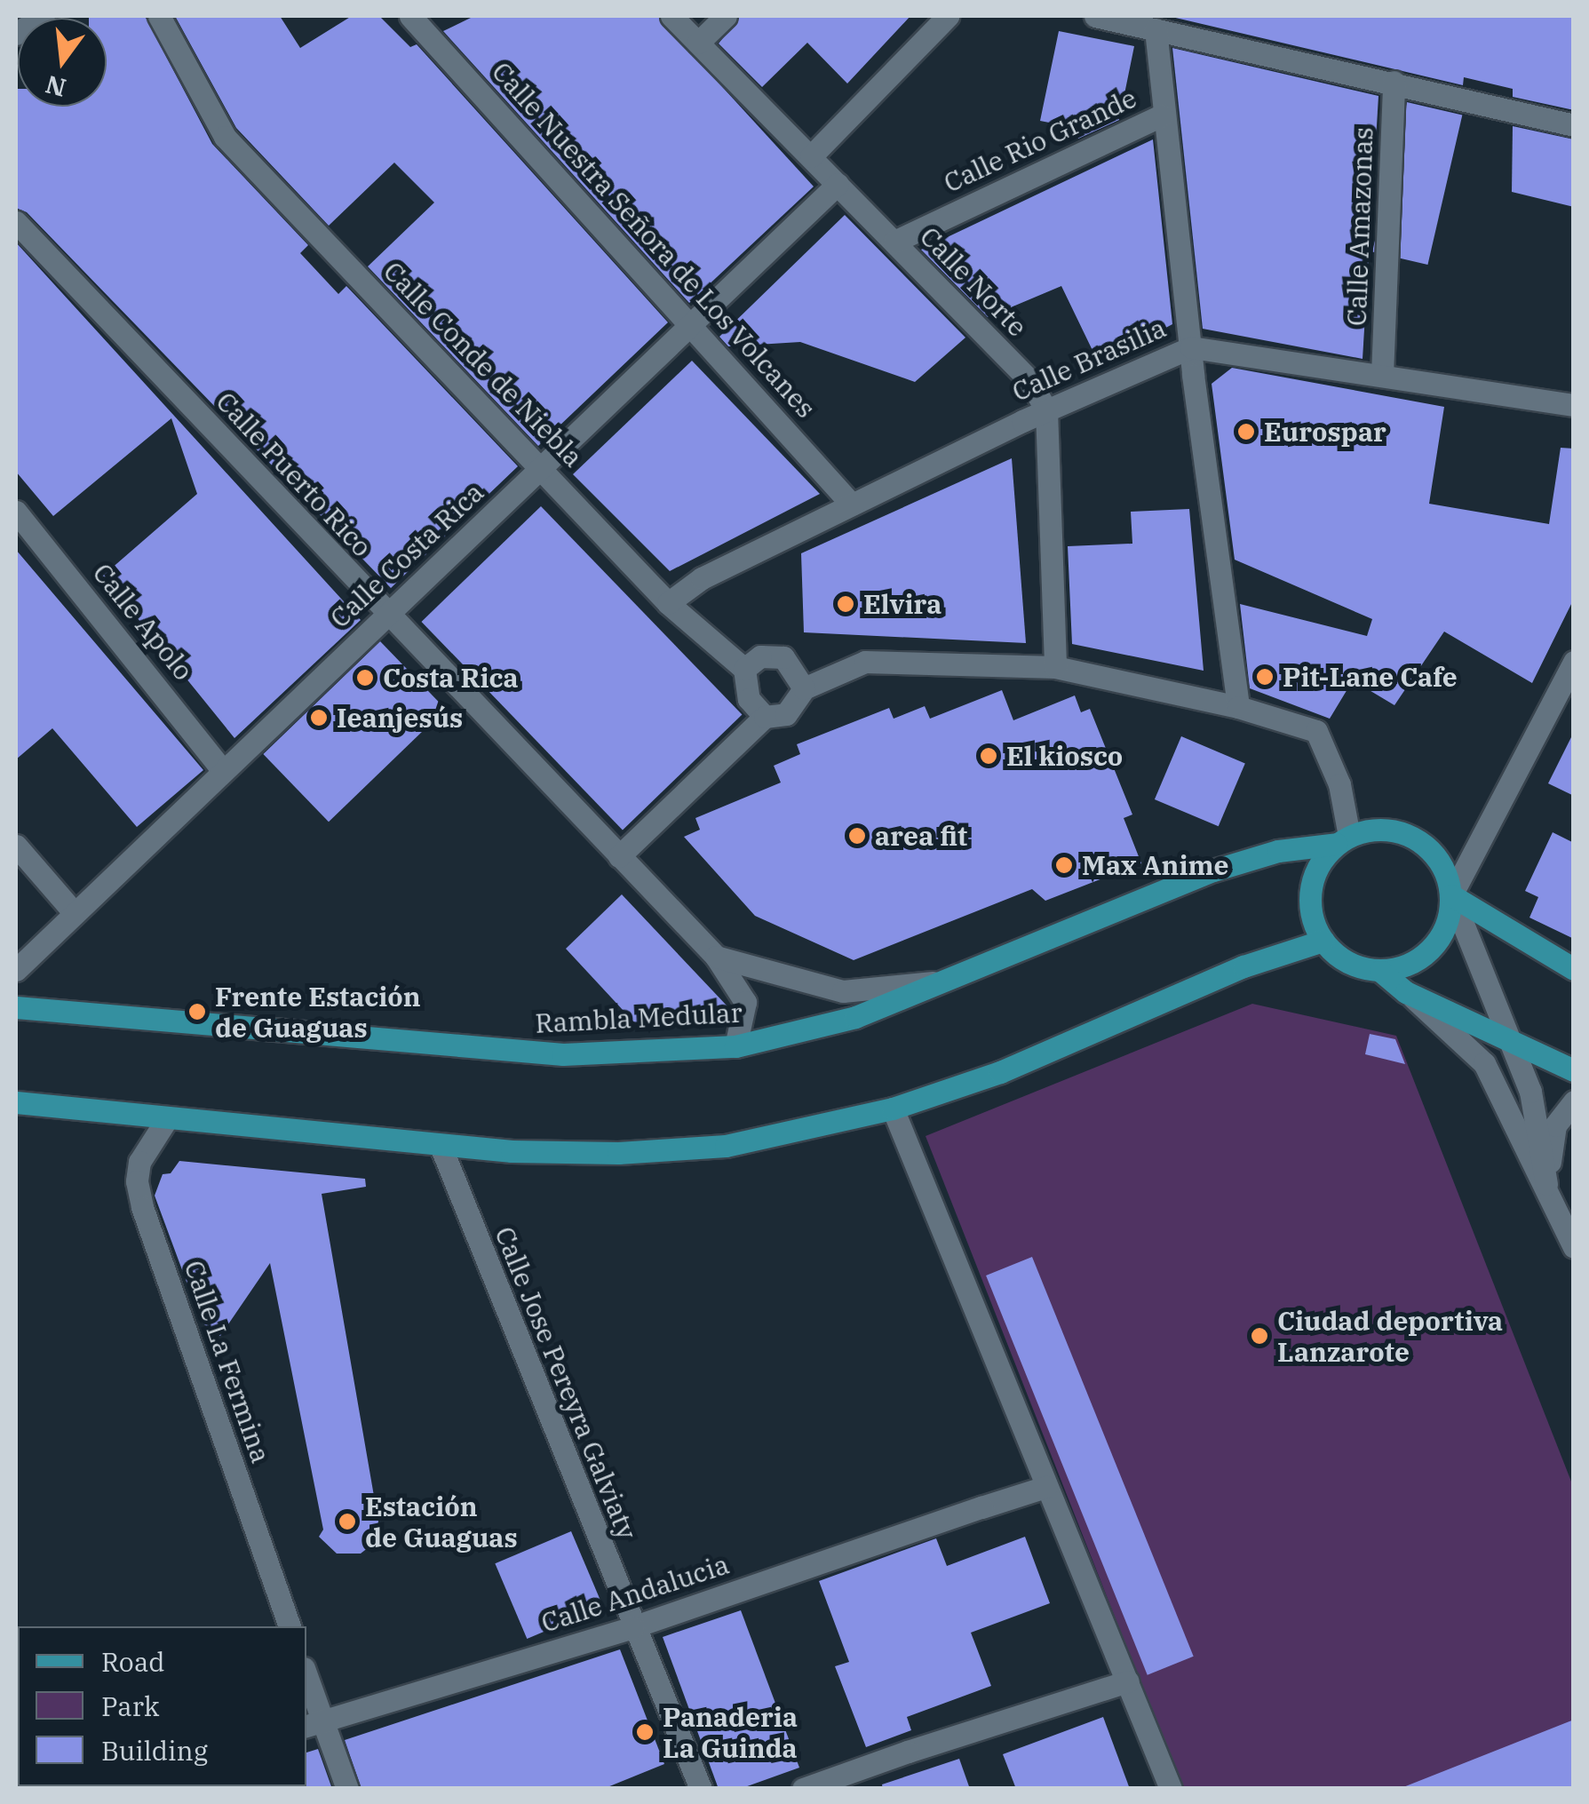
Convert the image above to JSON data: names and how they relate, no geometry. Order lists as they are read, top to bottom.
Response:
{
  "streets": {
    "main road": ["Rambla Medular"],
    "street": [
      "Calle Rio Grande",
      "Calle Amazonas",
      "Calle Nuestra Señora de Los Volcanes",
      "Calle Norte",
      "Calle Brasilia",
      "Calle Conde de Niebla",
      "Calle Puerto Rico",
      "Calle Costa Rica",
      "Calle Apolo",
      "Calle La Fermina",
      "Calle Jose Pereyra Galviaty",
      "Calle Andalucia"
    ]
  },
  "crossings": [
    ["Calle Rio Grande", "Calle Norte"],
    ["Calle Amazonas", "Calle Brasilia"],
    ["Calle Nuestra Señora de Los Volcanes", "Calle Brasilia"],
    ["Calle Nuestra Señora de Los Volcanes", "Calle Costa Rica"],
    ["Calle Norte", "Calle Brasilia"],
    ["Calle Norte", "Calle Costa Rica"],
    ["Calle Brasilia", "Calle Conde de Niebla"],
    ["Calle Conde de Niebla", "Calle Costa Rica"],
    ["Calle Puerto Rico", "Calle Costa Rica"],
    ["Calle Puerto Rico", "Rambla Medular"],
    ["Calle Costa Rica", "Calle Apolo"],
    ["Calle Jose Pereyra Galviaty", "Calle Andalucia"]
  ],
  "places": [
    "Eurospar",
    "Elvira",
    "Pit-Lane Cafe",
    "Costa Rica",
    "Ieanjesús",
    "El kiosco",
    "area fit",
    "Max Anime",
    "Frente Estación de Guaguas",
    "Ciudad deportiva Lanzarote",
    "Estación de Guaguas",
    "Panaderia La Guinda"
  ],
  "legend": ["Road", "Park", "Building"],
  "north": "bottom"
}
